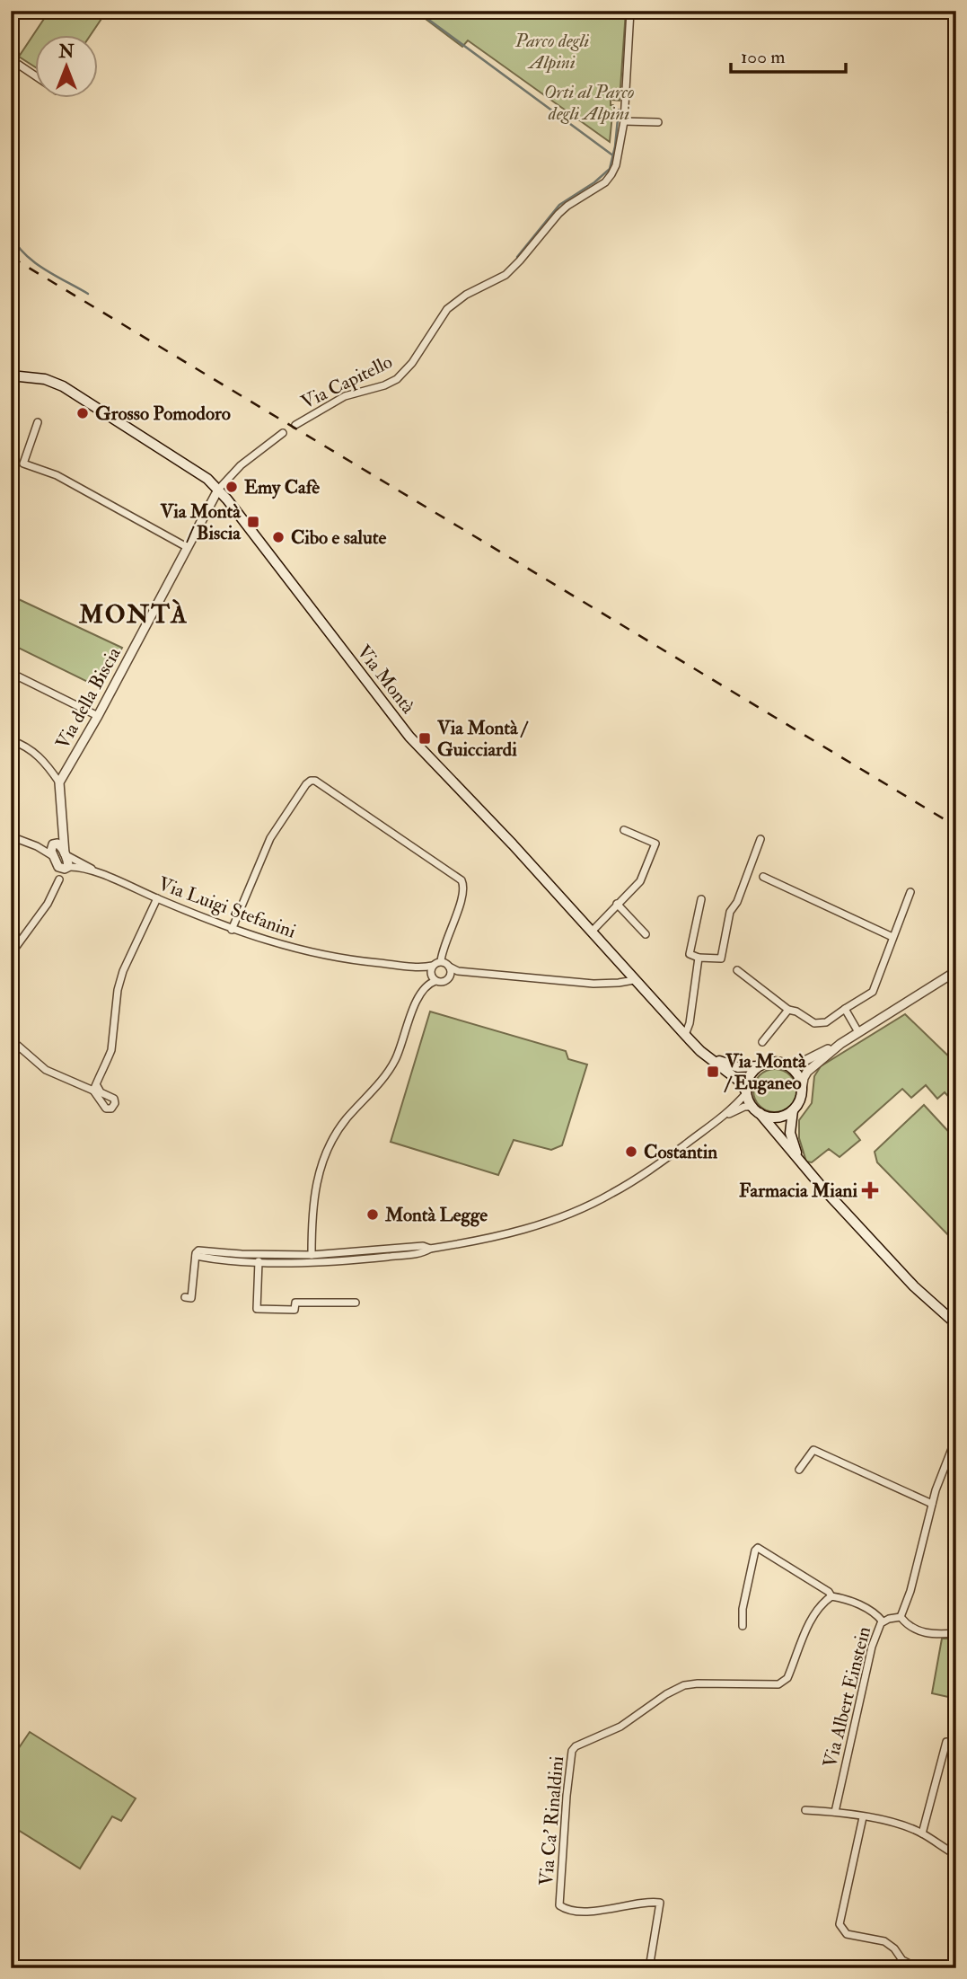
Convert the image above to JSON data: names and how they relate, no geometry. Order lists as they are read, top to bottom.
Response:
{
  "streets": {
    "main road": ["Via Montà"],
    "street": [
      "Via Capitello",
      "Via della Biscia",
      "Via Luigi Stefanini",
      "Via Albert Einstein",
      "Via Ca' Rinaldini"
    ]
  },
  "crossings": [
    ["Via Montà", "Via della Biscia"]
  ],
  "districts": ["MONTÀ"],
  "parks": ["Parco degli Alpini", "Orti al Parco degli Alpini"],
  "places": {
    "other": [
      "Grosso Pomodoro",
      "Emy Cafè",
      "Cibo e salute",
      "Costantin",
      "Montà Legge"
    ],
    "transit": ["Via Montà / Biscia", "Via Montà / Guicciardi", "Via Montà / Euganeo"],
    "health": ["Farmacia Miani"]
  },
  "scale_bar": "100 m",
  "north": "top"
}
